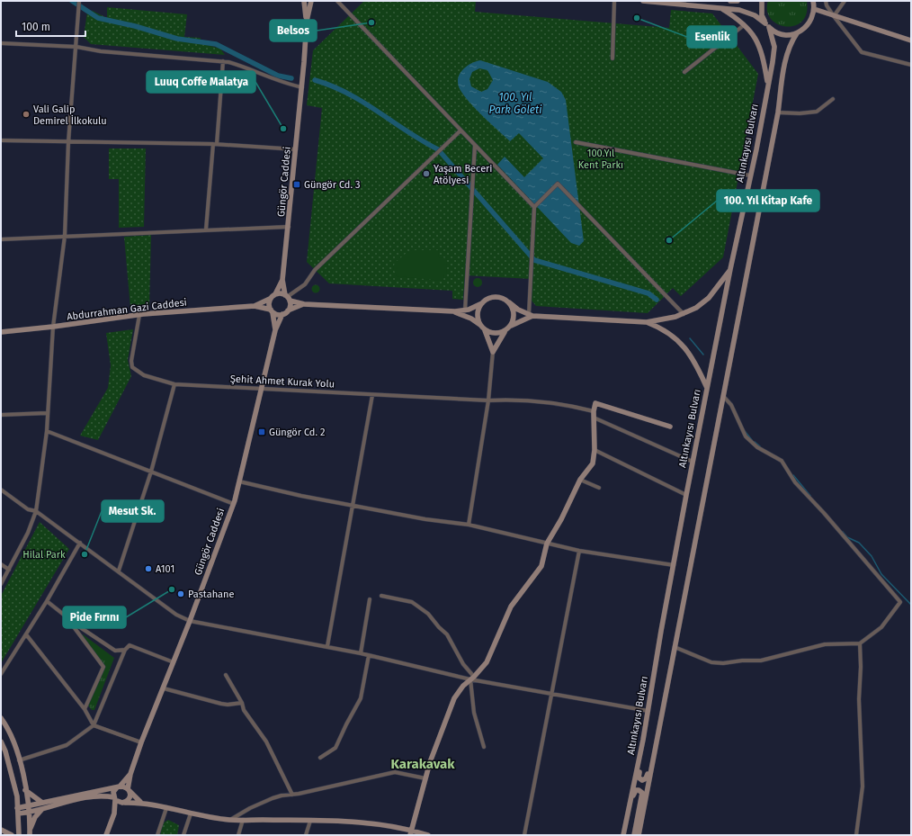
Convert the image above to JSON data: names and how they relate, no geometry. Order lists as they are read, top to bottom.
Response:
{
  "streets": {
    "main road": ["Altınkayısı Bulvarı", "Güngör Caddesi", "Abdurrahman Gazi Caddesi"],
    "street": ["Şehit Ahmet Kurak Yolu"]
  },
  "crossings": [
    ["Güngör Caddesi", "Abdurrahman Gazi Caddesi"],
    ["Güngör Caddesi", "Şehit Ahmet Kurak Yolu"],
    ["Abdurrahman Gazi Caddesi", "Şehit Ahmet Kurak Yolu"]
  ],
  "districts": ["Karakavak"],
  "water": ["100. Yıl Park Göleti"],
  "parks": ["100.Yıl Kent Parkı", "Hilal Park"],
  "places": {
    "other": [
      "Esenlik",
      "Belsos",
      "Vali Galip Demirel İlkokulu",
      "Luuq Coffe Malatya",
      "Yaşam Beceri Atölyesi",
      "100. Yıl Kitap Kafe",
      "Mesut Sk.",
      "A101",
      "Pide Fırını",
      "Pastahane"
    ],
    "transit": ["Güngör Cd. 3", "Güngör Cd. 2"]
  },
  "scale_bar": "100 m"
}
